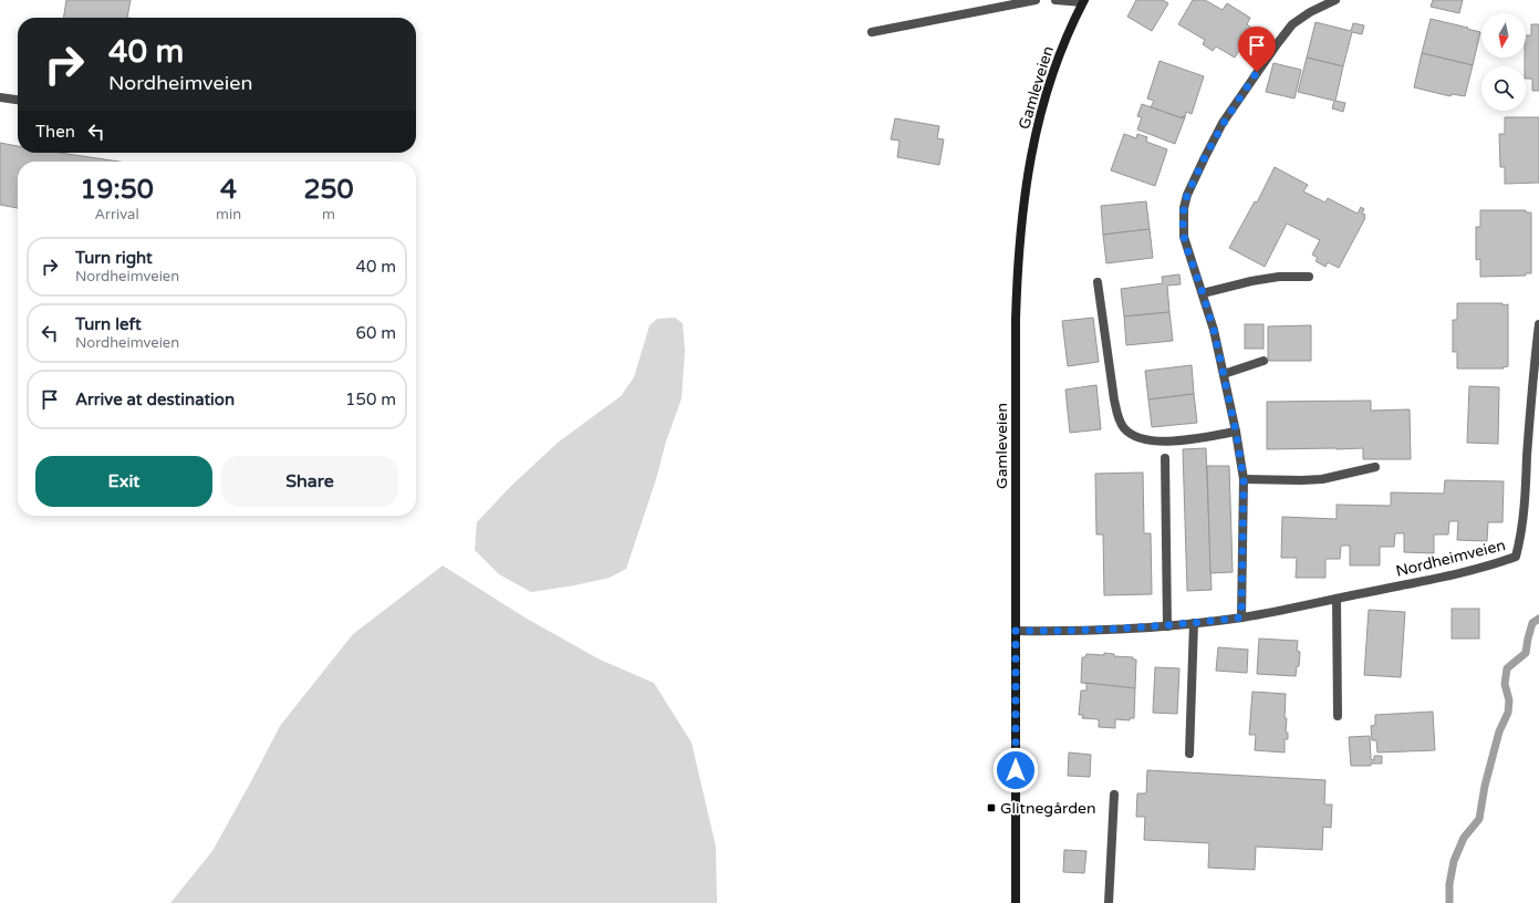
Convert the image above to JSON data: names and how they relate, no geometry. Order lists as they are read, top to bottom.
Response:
{
  "streets": {
    "main road": ["Gamleveien"],
    "street": ["Nordheimveien"]
  },
  "crossings": [
    ["Gamleveien", "Nordheimveien"]
  ],
  "places": {
    "transit": ["Glitnegården"]
  },
  "north": "bottom",
  "page": {
    "turn": ["40 m", "Nordheimveien"],
    "then": "Then",
    "eta": [
      "19:50",
      "Arrival",
      "4",
      "min",
      "250",
      "m"
    ],
    "list": [
      {
        "name": "Turn right",
        "note": "Nordheimveien",
        "value": "40 m"
      },
      {
        "name": "Turn left",
        "note": "Nordheimveien",
        "value": "60 m"
      },
      {
        "name": "Arrive at destination",
        "value": "150 m"
      }
    ],
    "buttons": ["Exit", "Share"]
  }
}
